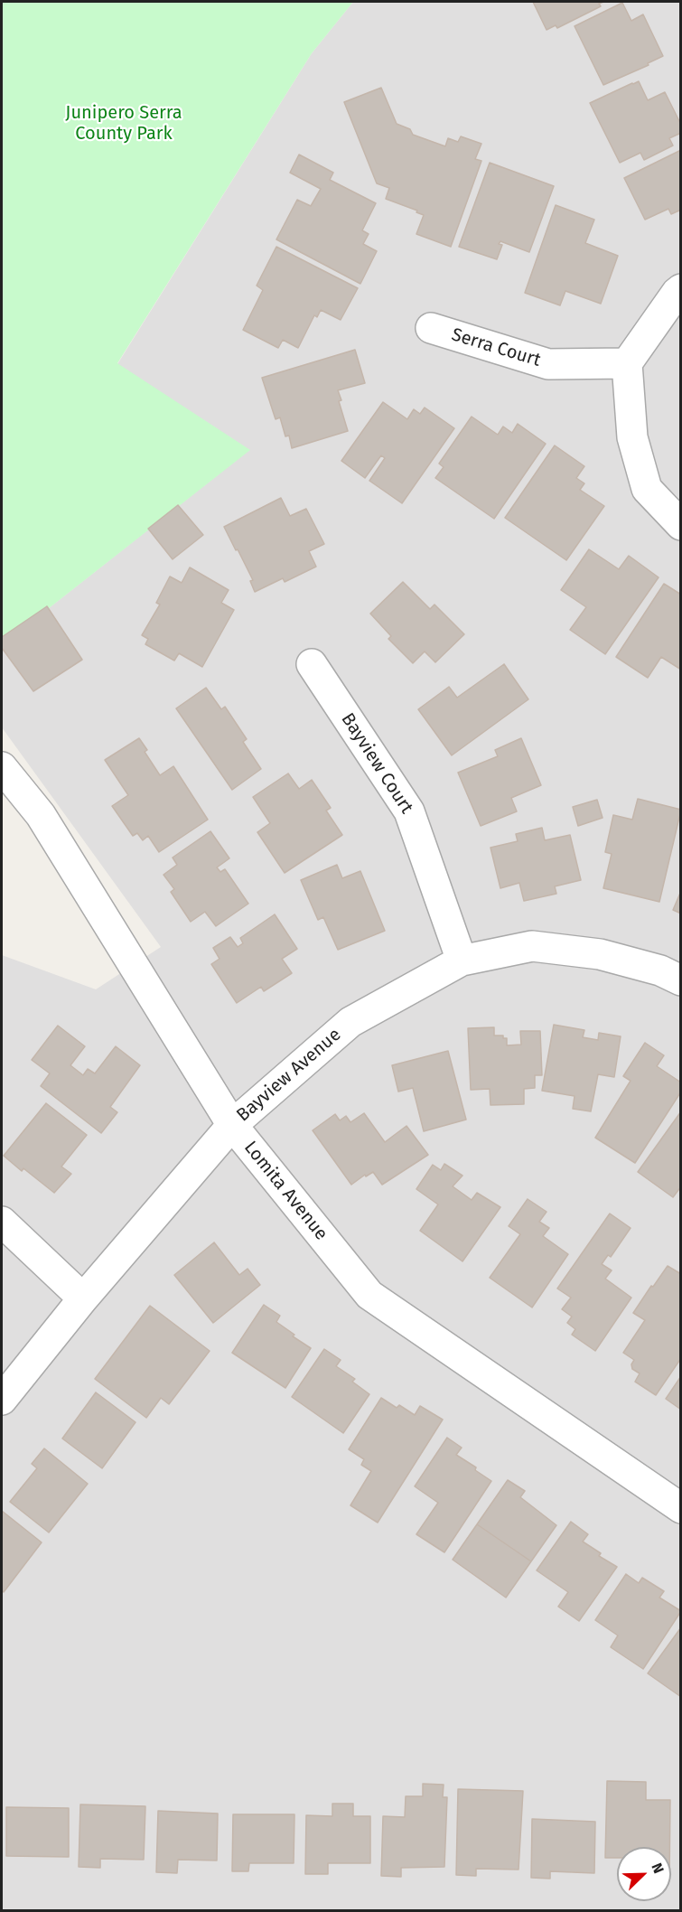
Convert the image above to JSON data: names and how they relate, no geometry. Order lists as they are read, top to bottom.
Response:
{
  "streets": {
    "street": [
      "Serra Court",
      "Bayview Court",
      "Bayview Avenue",
      "Lomita Avenue"
    ]
  },
  "crossings": [
    ["Bayview Court", "Bayview Avenue"],
    ["Bayview Avenue", "Lomita Avenue"]
  ],
  "parks": ["Junipero Serra County Park"],
  "north": "top right"
}
